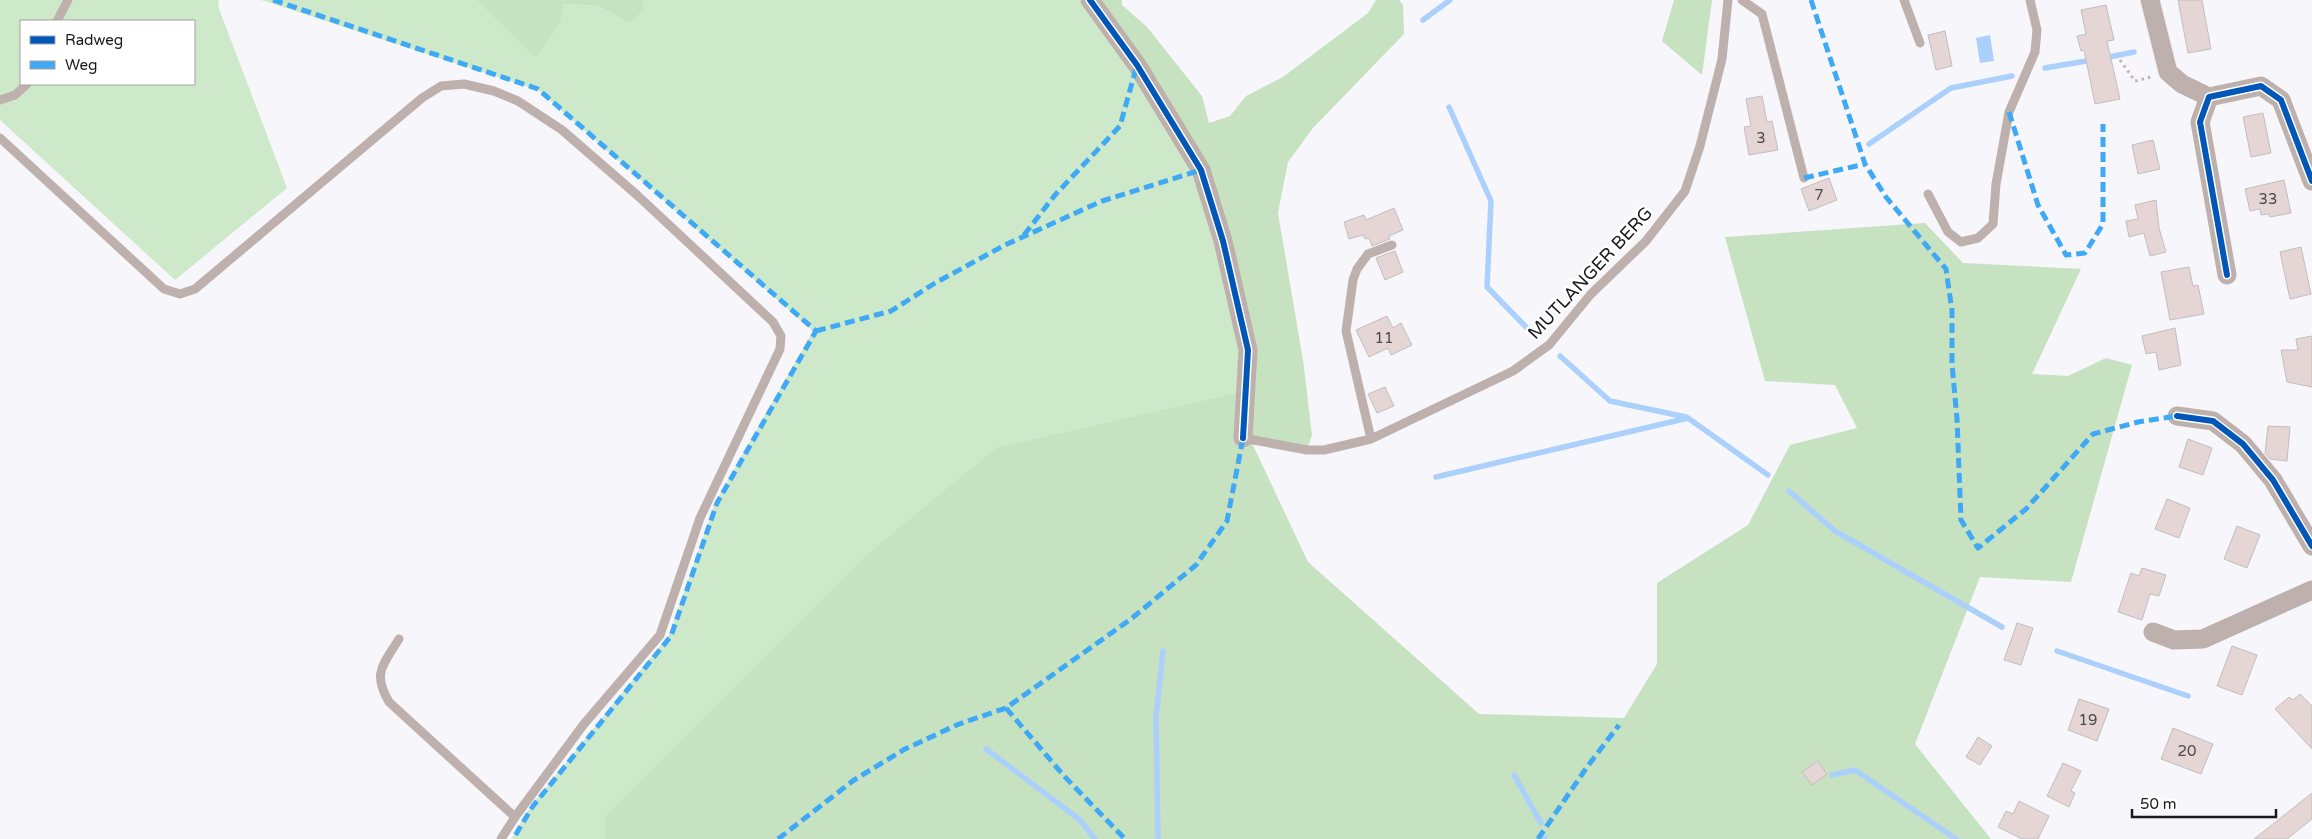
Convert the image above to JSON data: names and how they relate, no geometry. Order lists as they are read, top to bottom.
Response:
{
  "streets": {
    "lane": ["MUTLANGER BERG"]
  },
  "house_numbers": [
    "3",
    "7",
    "33",
    "11",
    "19",
    "20"
  ],
  "legend": ["Radweg", "Weg"],
  "scale_bar": "50 m"
}
